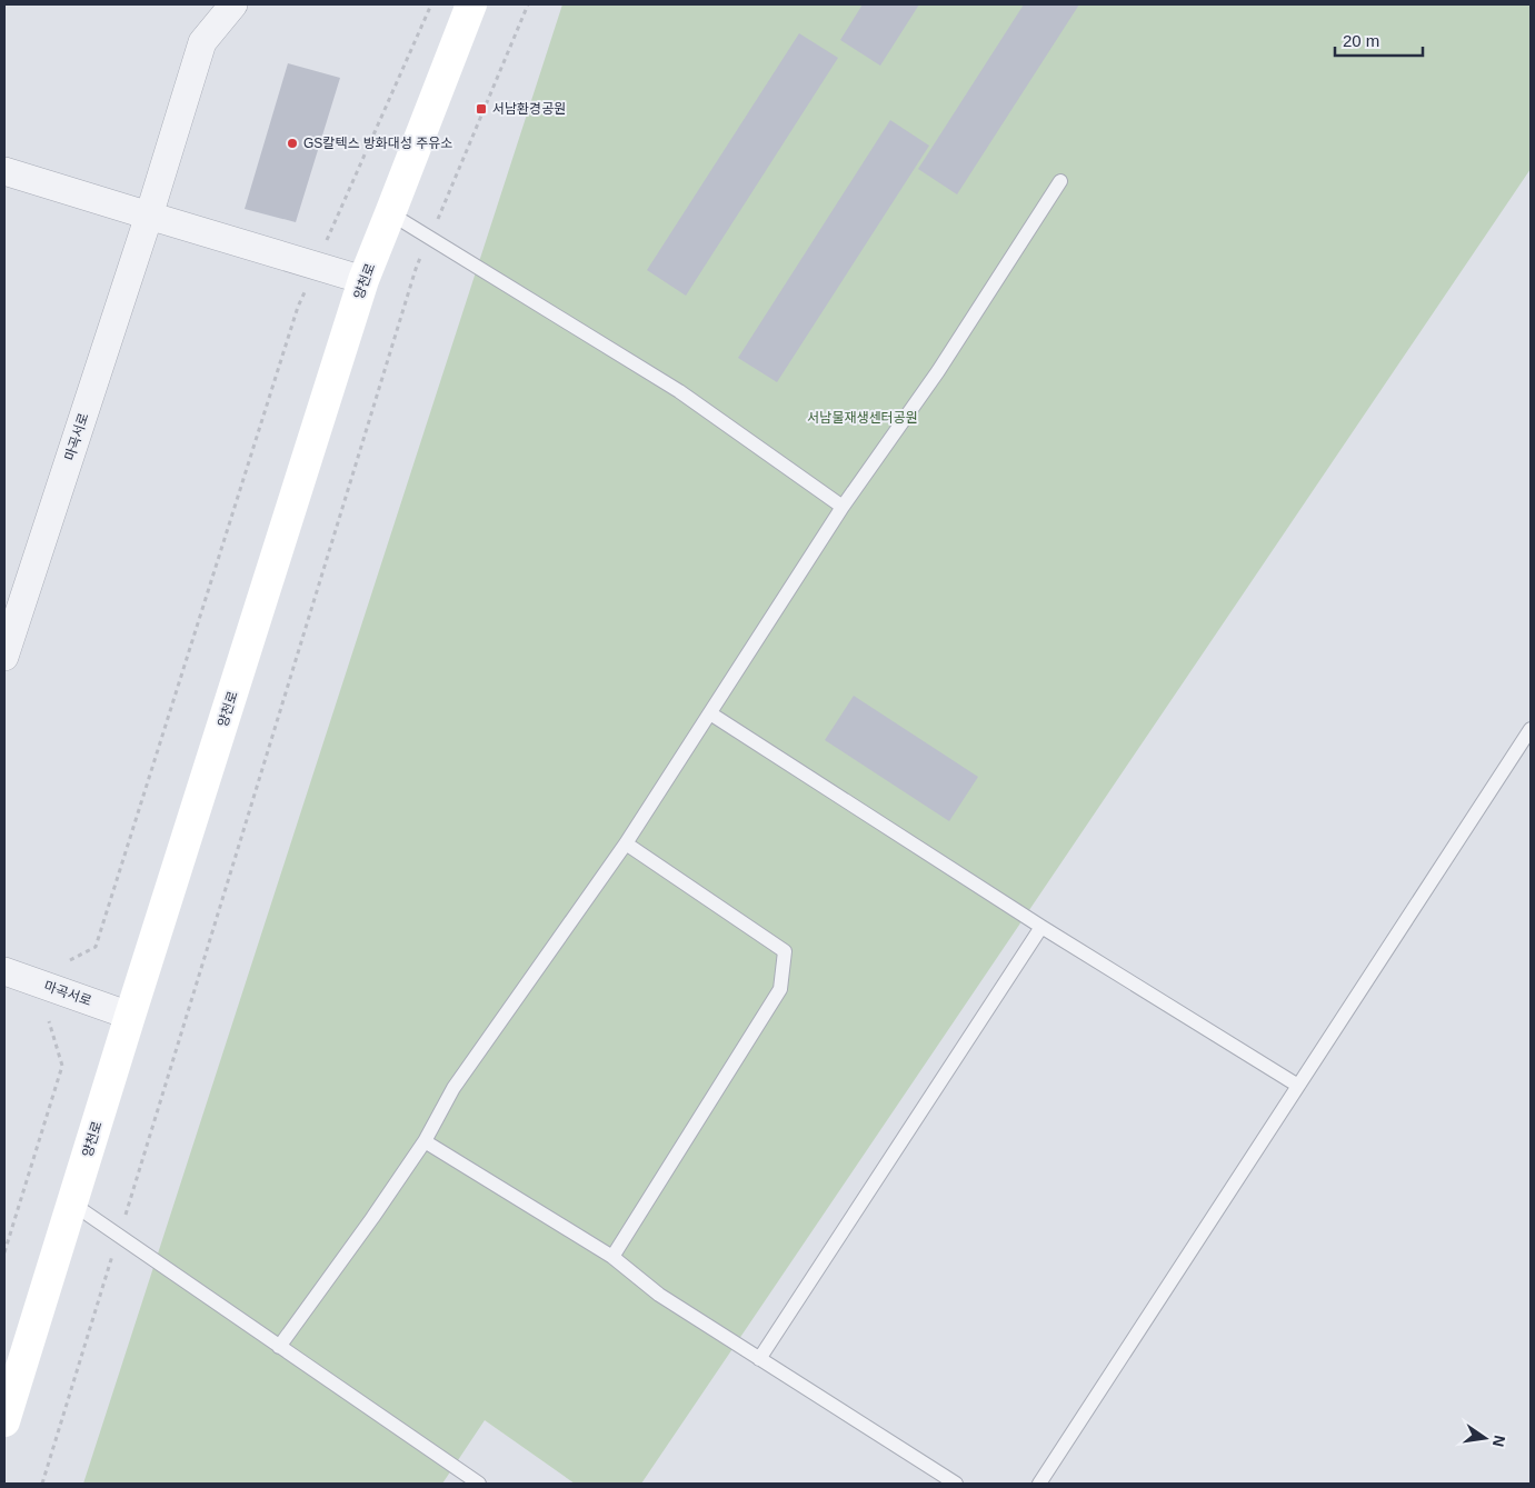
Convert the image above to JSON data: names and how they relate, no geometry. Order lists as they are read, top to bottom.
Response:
{
  "streets": {
    "main road": ["양천로"],
    "street": ["마곡서로"]
  },
  "crossings": [
    ["양천로", "마곡서로"]
  ],
  "parks": ["서남물재생센터공원"],
  "places": {
    "transit": ["서남환경공원"],
    "other": ["GS칼텍스 방화대성 주유소"]
  },
  "scale_bar": "20 m",
  "north": "right"
}
